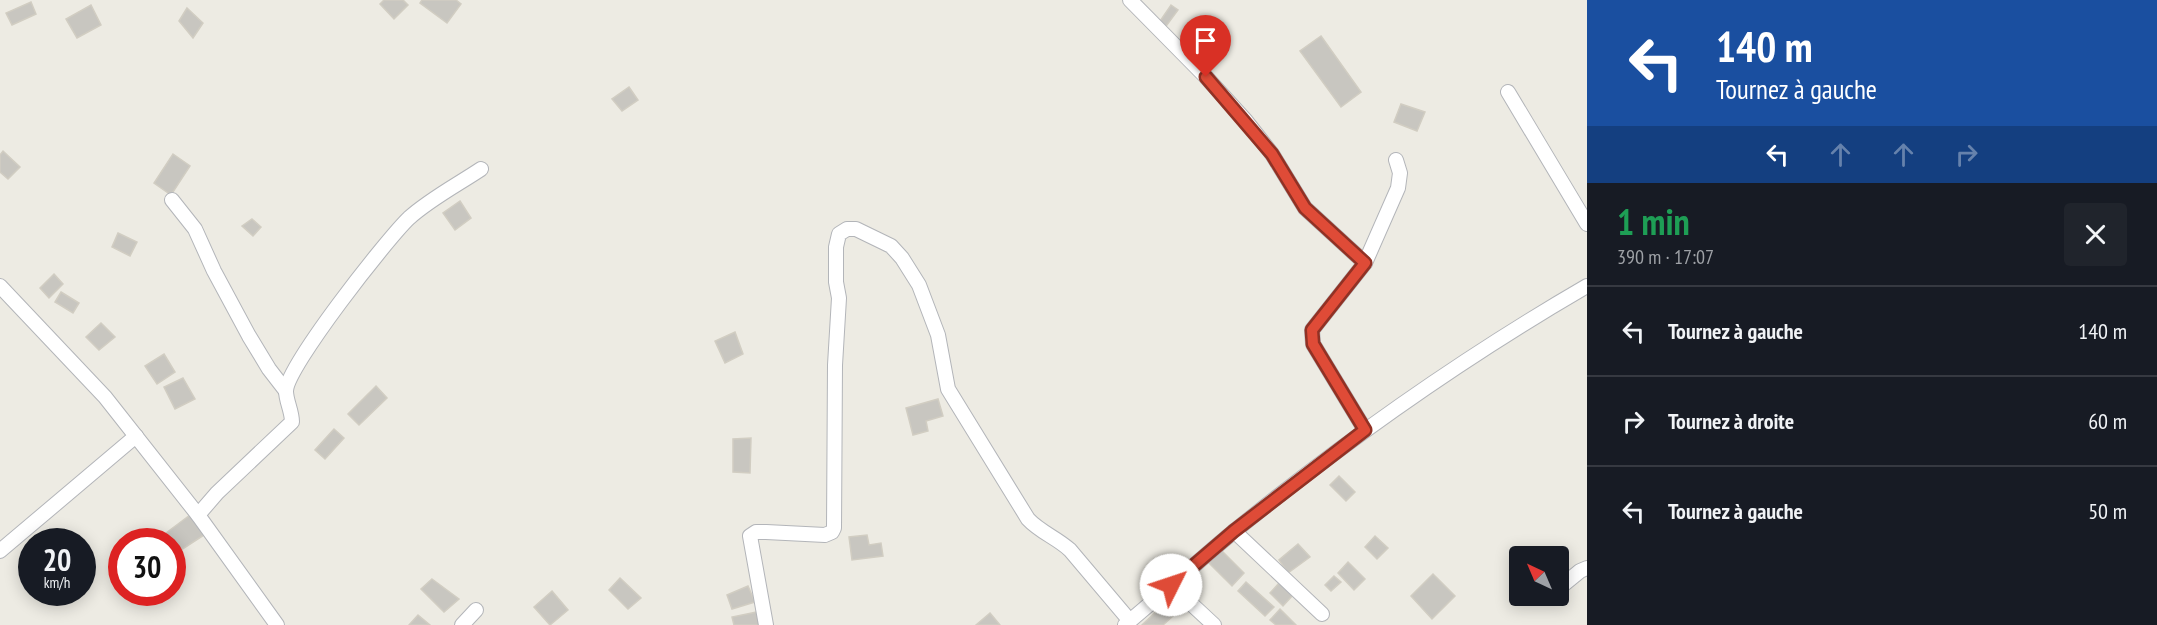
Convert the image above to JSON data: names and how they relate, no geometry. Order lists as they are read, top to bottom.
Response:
{
  "north": "top left",
  "page": {
    "turn": ["140 m", "Tournez à gauche"],
    "heading": ["1 min", "390 m · 17:07"],
    "list": [
      {
        "name": "Tournez à gauche",
        "value": "140 m"
      },
      {
        "name": "Tournez à droite",
        "value": "60 m"
      },
      {
        "name": "Tournez à gauche",
        "value": "50 m"
      }
    ],
    "speed": "20 km/h",
    "limit": "30"
  }
}
